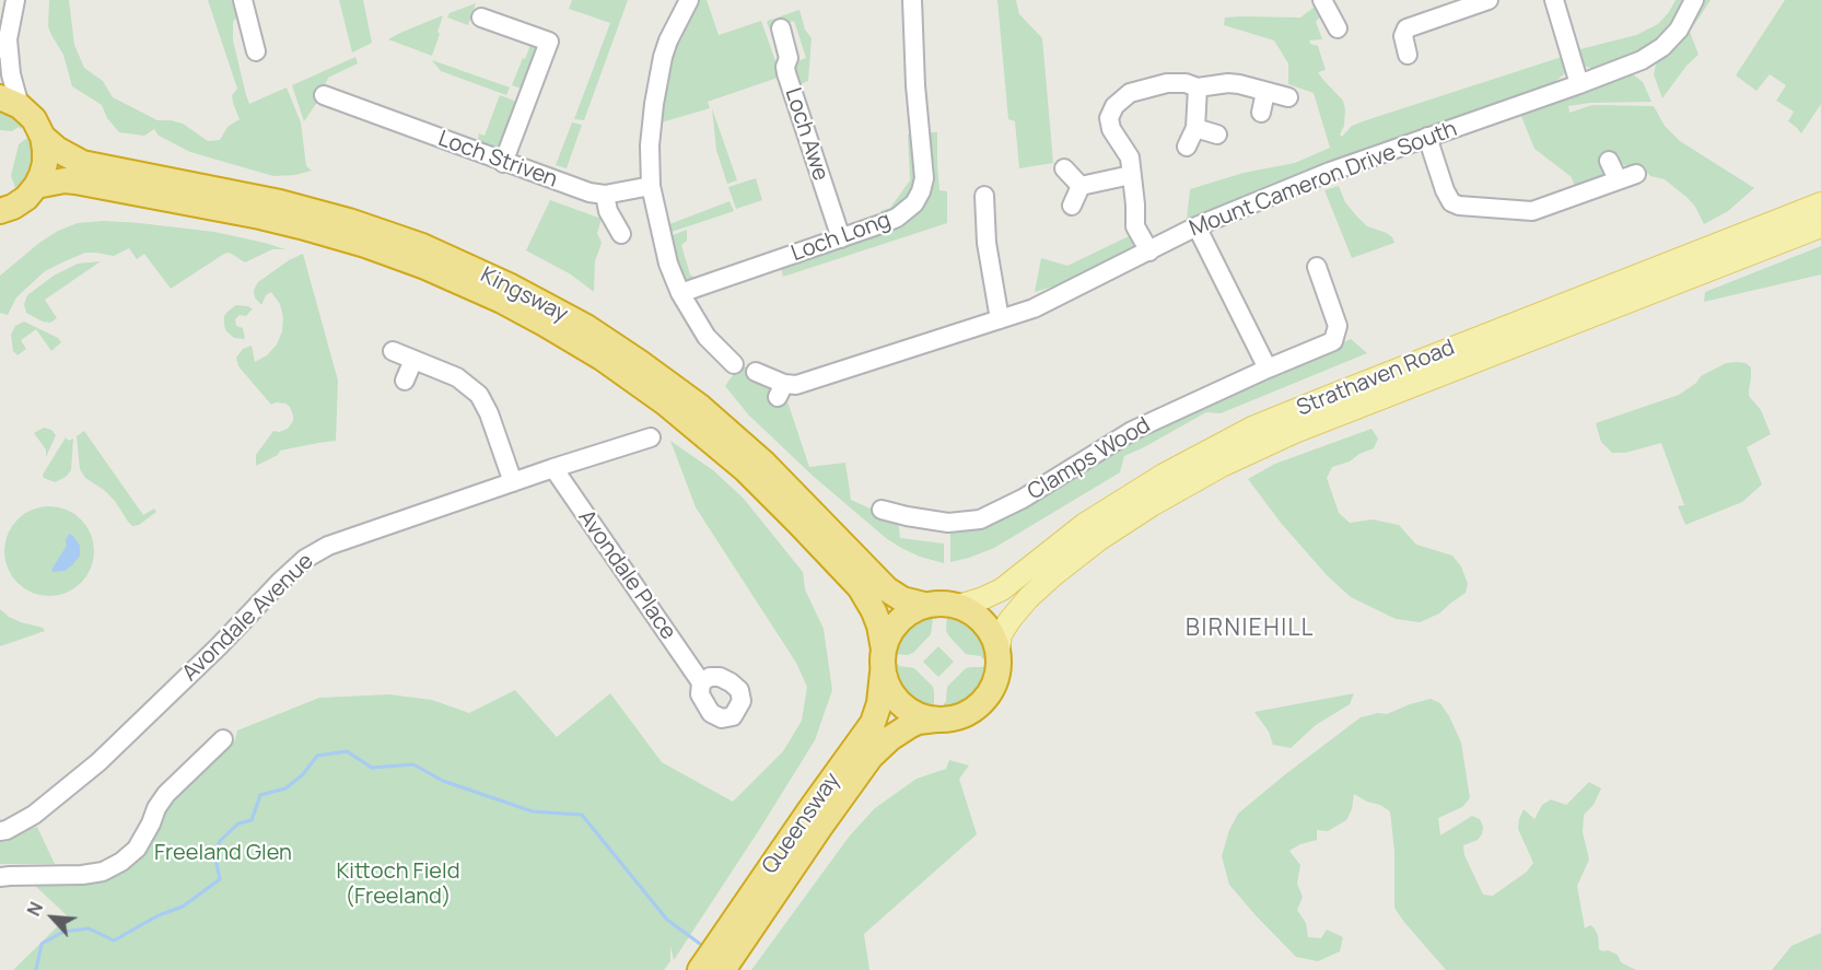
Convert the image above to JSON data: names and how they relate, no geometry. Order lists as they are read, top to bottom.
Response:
{
  "streets": {
    "highway": ["Kingsway", "Queensway"],
    "main road": ["Strathaven Road"],
    "street": [
      "Loch Awe",
      "Loch Striven",
      "Mount Cameron Drive South",
      "Loch Long",
      "Clamps Wood",
      "Avondale Place",
      "Avondale Avenue"
    ]
  },
  "crossings": [
    ["Loch Awe", "Loch Long"],
    ["Kingsway", "Strathaven Road"],
    ["Kingsway", "Queensway"],
    ["Strathaven Road", "Queensway"],
    ["Avondale Place", "Avondale Avenue"]
  ],
  "districts": ["BIRNIEHILL"],
  "parks": ["Freeland Glen", "Kittoch Field (Freeland)"],
  "north": "top left"
}
